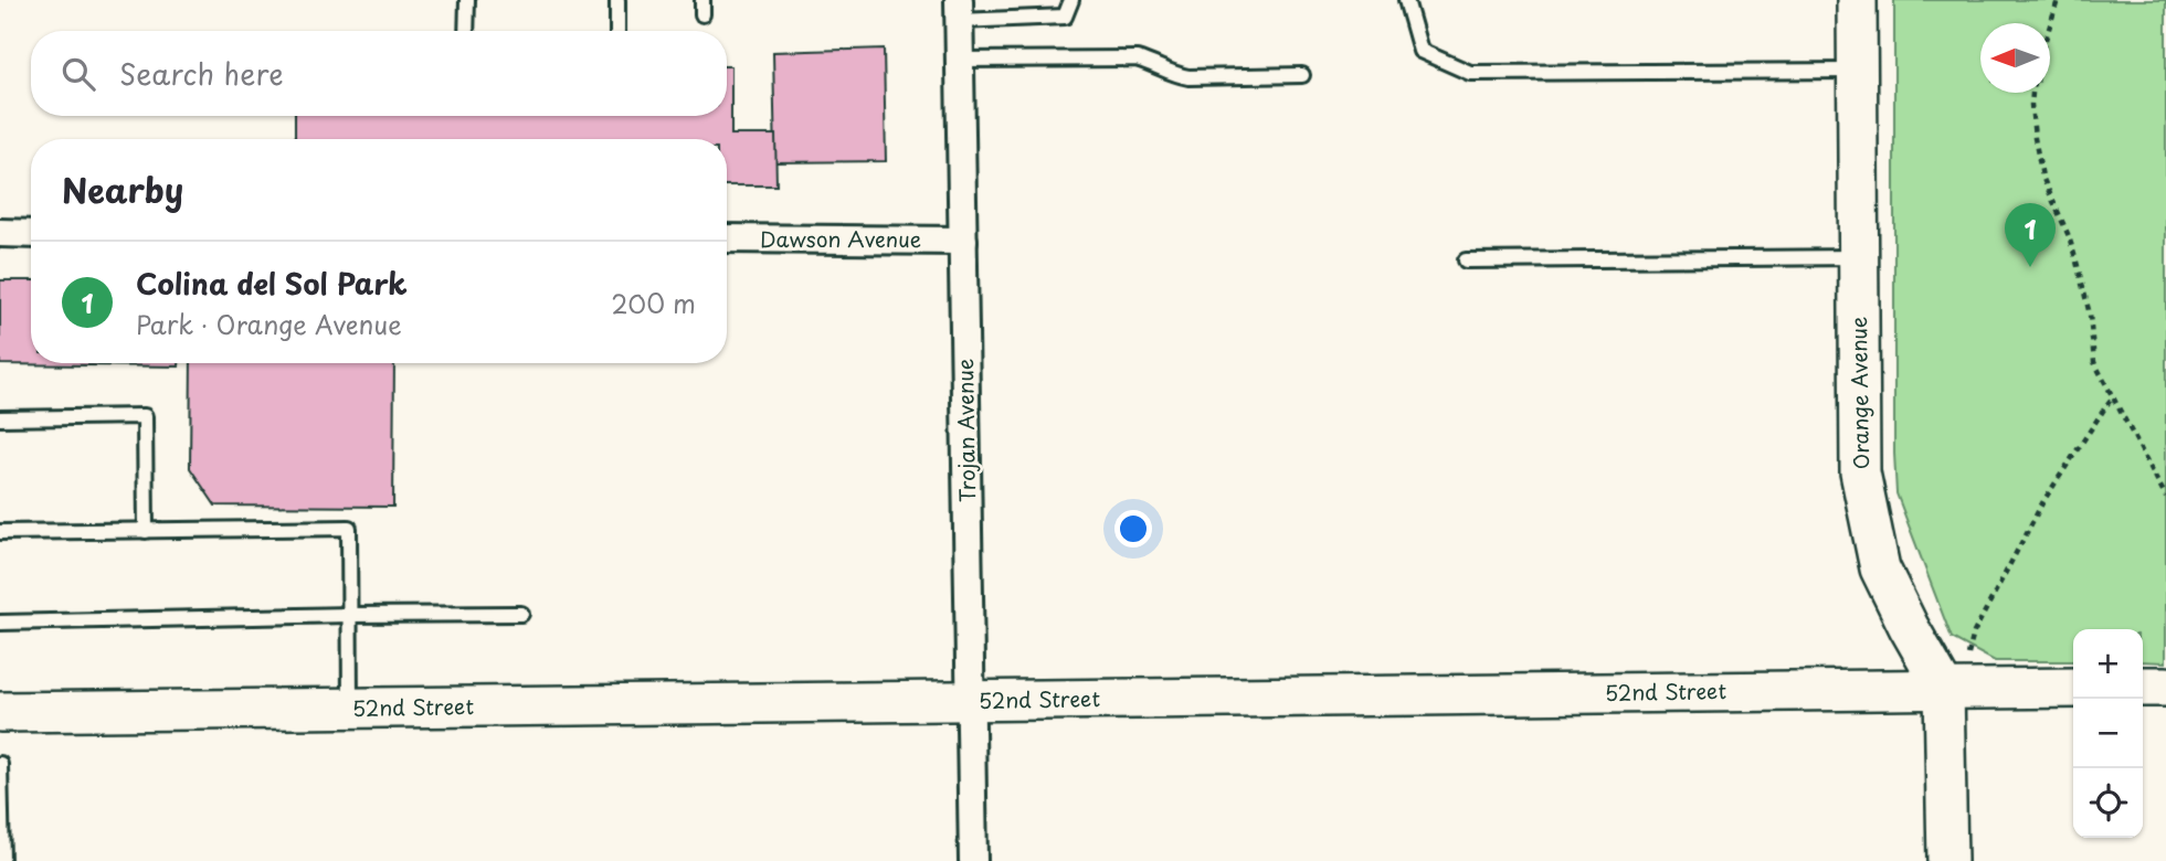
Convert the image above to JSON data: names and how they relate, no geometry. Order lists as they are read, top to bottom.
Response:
{
  "streets": {
    "street": [
      "Dawson Avenue",
      "Orange Avenue",
      "Trojan Avenue",
      "52nd Street"
    ]
  },
  "crossings": [
    ["Dawson Avenue", "Trojan Avenue"],
    ["Orange Avenue", "52nd Street"],
    ["Trojan Avenue", "52nd Street"]
  ],
  "north": "left",
  "page": {
    "search": "Search here",
    "heading": "Nearby",
    "pins": "1",
    "list": [
      {
        "mark": "1",
        "name": "Colina del Sol Park",
        "note": "Park · Orange Avenue",
        "value": "200 m"
      }
    ],
    "map_buttons": ["+", "−"]
  }
}
